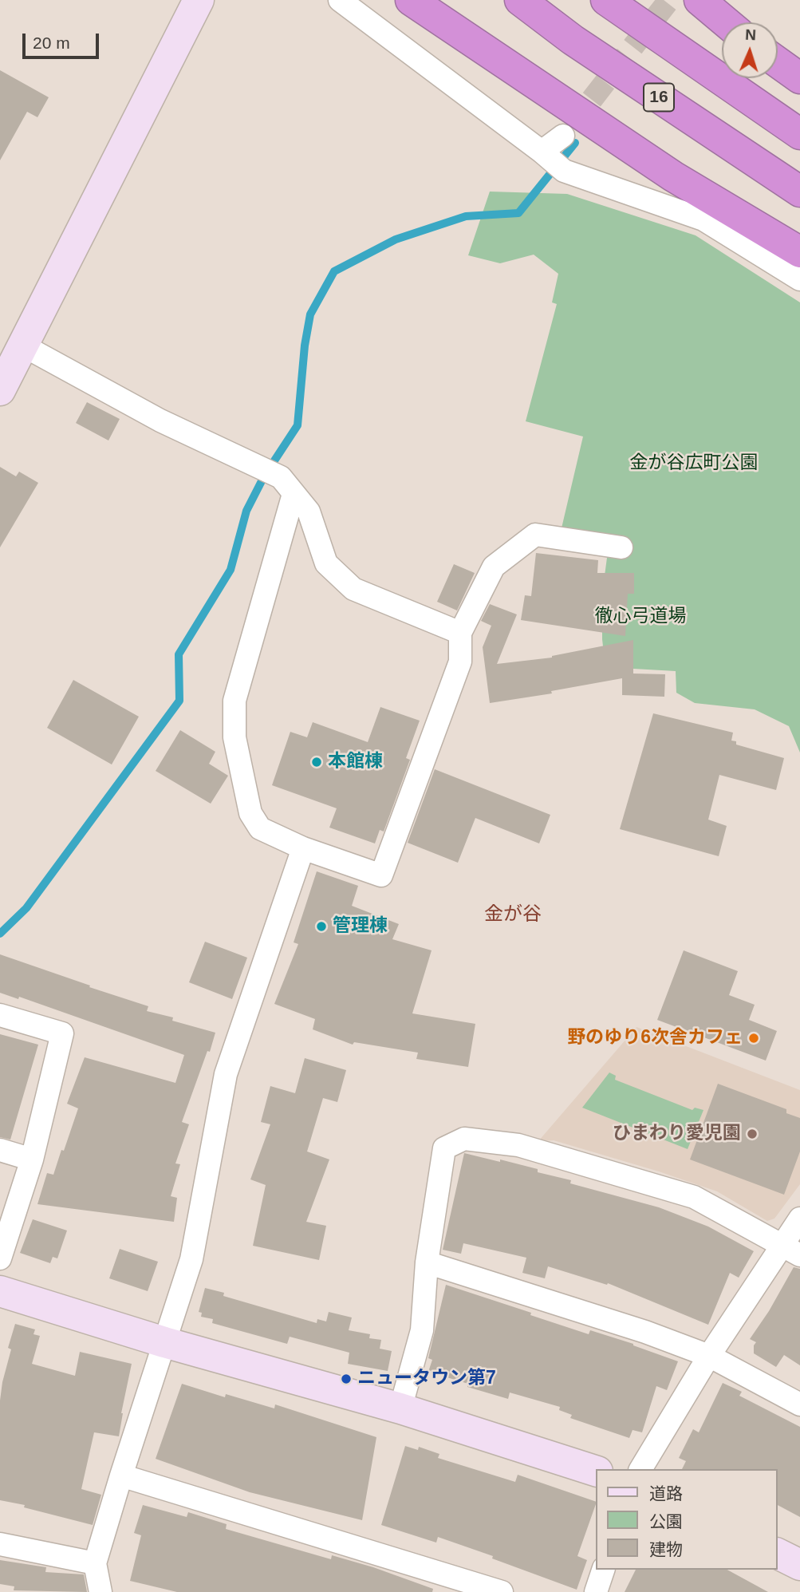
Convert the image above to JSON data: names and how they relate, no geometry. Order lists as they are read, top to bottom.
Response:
{
  "streets": {
    "highway": ["16"]
  },
  "districts": ["金が谷"],
  "parks": ["金が谷広町公園", "徹心弓道場"],
  "places": [
    "本館棟",
    "管理棟",
    "野のゆり6次舎カフェ",
    "ひまわり愛児園",
    "ニュータウン第7"
  ],
  "legend": ["道路", "公園", "建物"],
  "scale_bar": "20 m",
  "north": "top"
}
